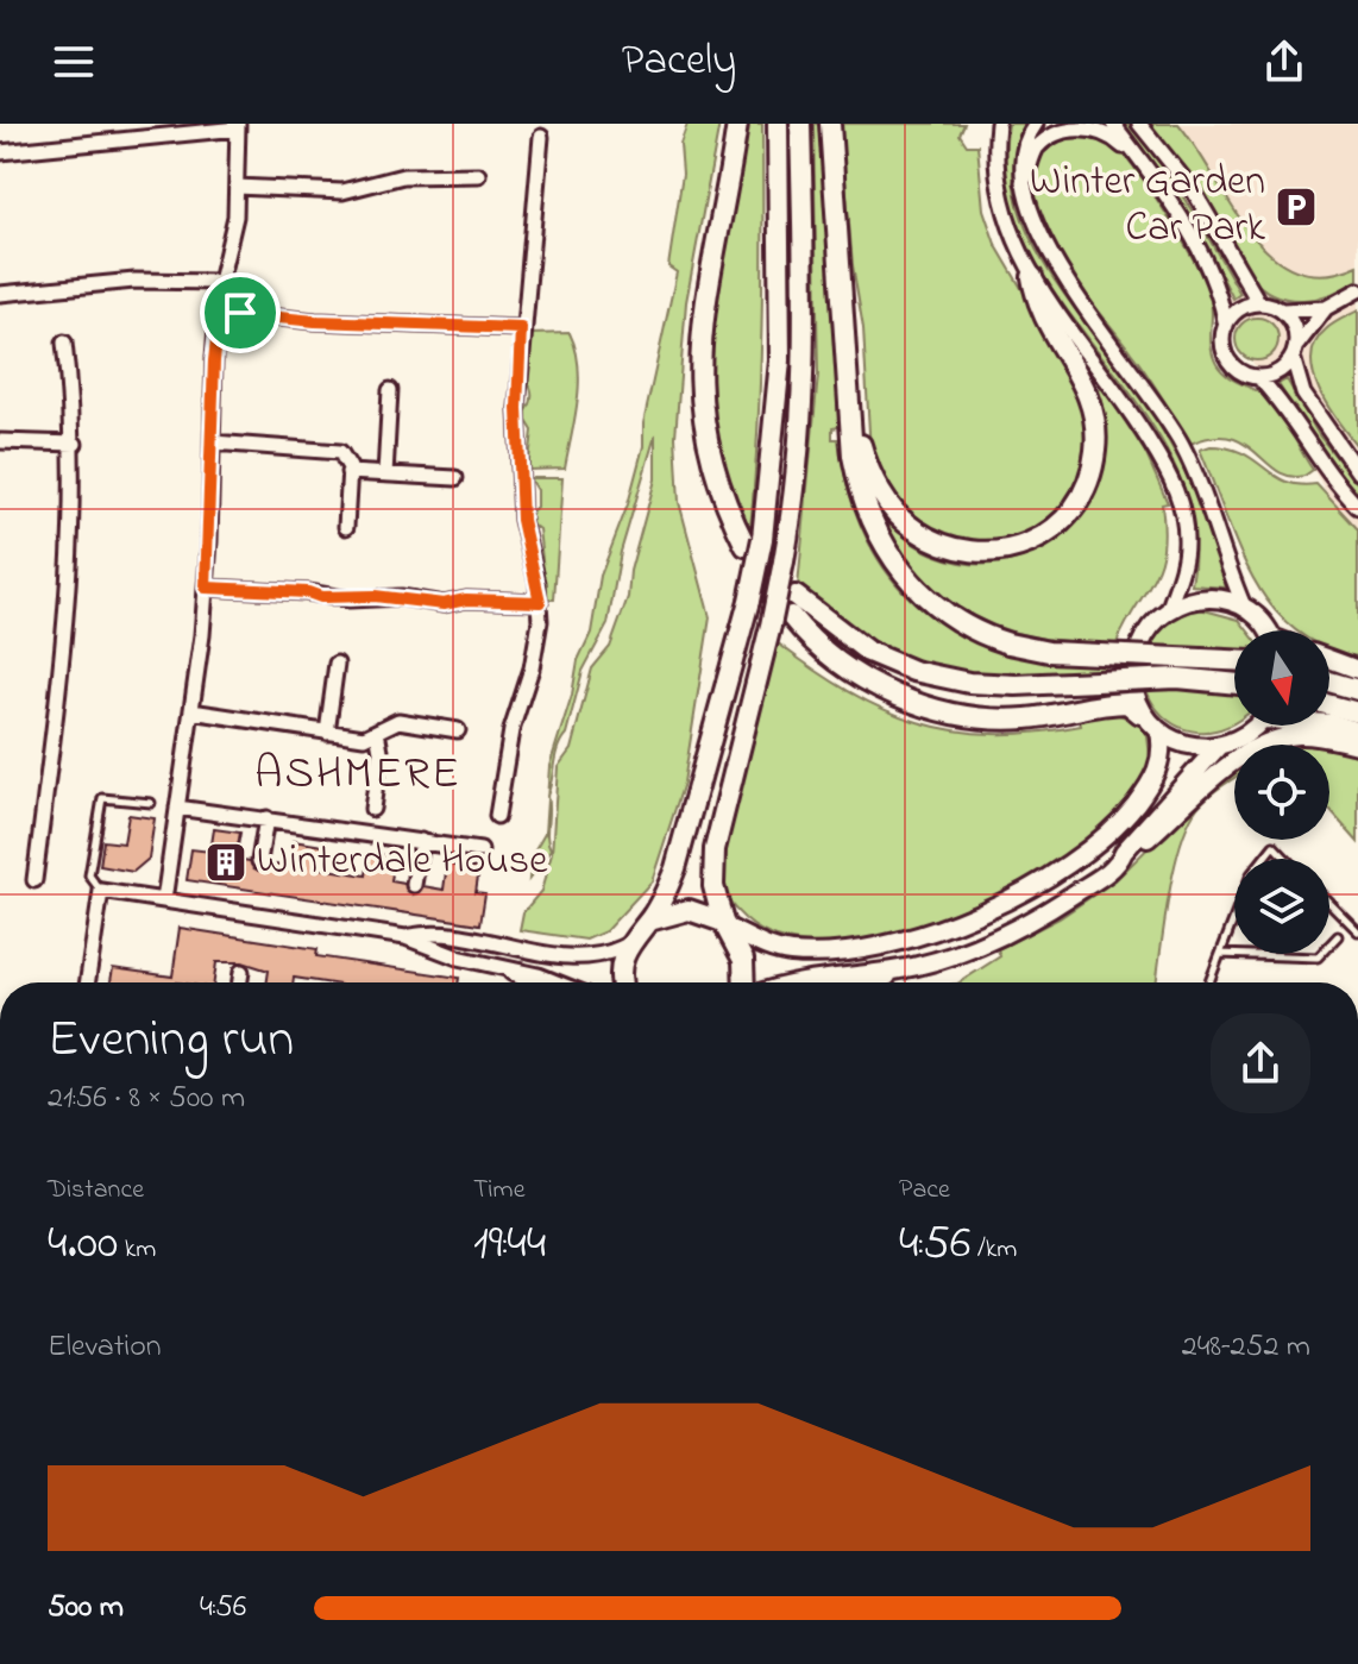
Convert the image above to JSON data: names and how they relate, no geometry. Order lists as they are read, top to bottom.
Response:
{
  "districts": ["ASHMERE"],
  "places": {
    "parking": ["Winter Garden Car Park"],
    "building": ["Winterdale House"]
  },
  "north": "bottom",
  "page": {
    "header": "Pacely",
    "heading": ["Evening run", "21:56 · 8 × 500 m"],
    "stats": [
      ["Distance", "4.00 km"],
      ["Time", "19:44"],
      ["Pace", "4:56 /km"]
    ],
    "chart": ["Elevation", "248–252 m"],
    "list": [
      {
        "name": "500 m",
        "note": "4:56"
      }
    ]
  }
}
